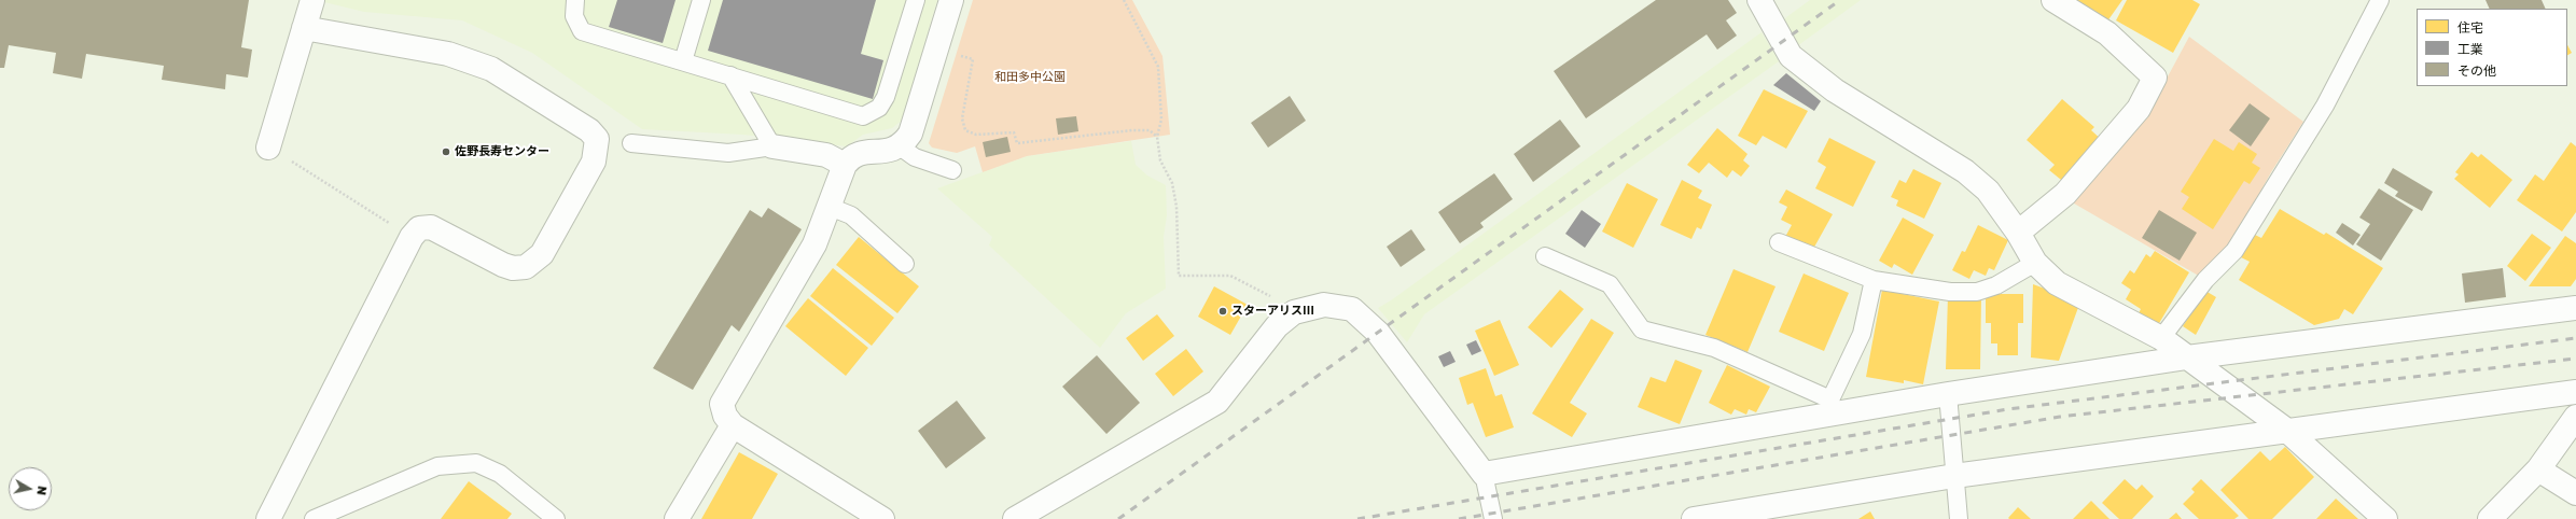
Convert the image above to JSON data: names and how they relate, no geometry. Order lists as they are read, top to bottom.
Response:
{
  "parks": ["和田多中公園"],
  "places": ["佐野長寿センター", "スターアリスⅢ"],
  "legend": ["住宅", "工業", "その他"],
  "north": "right"
}
